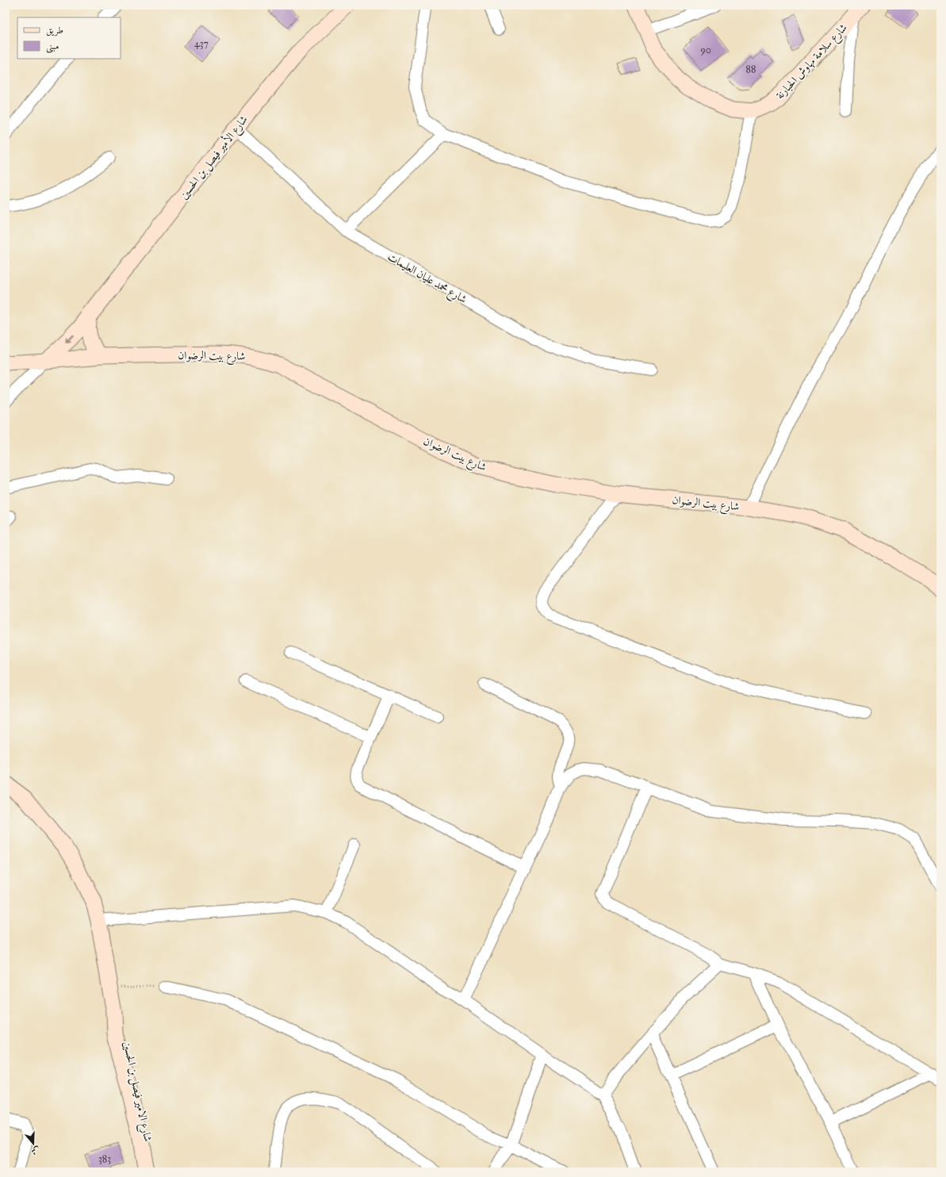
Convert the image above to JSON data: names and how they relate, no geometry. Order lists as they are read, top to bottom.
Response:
{
  "streets": {
    "street": [
      "شارع سلامة مهاوش الحبارنة",
      "شارع الأمير فيصل بن الحسين",
      "شارع محمد عليان العليمات",
      "شارع بيت الرضوان",
      "شارع الامير فيصل بن الحسين"
    ]
  },
  "crossings": [
    ["شارع الأمير فيصل بن الحسين", "شارع محمد عليان العليمات"],
    ["شارع الأمير فيصل بن الحسين", "شارع بيت الرضوان"]
  ],
  "house_numbers": [
    "437",
    "90",
    "88",
    "383"
  ],
  "legend": ["طريق", "مبنى"],
  "north": "bottom"
}
